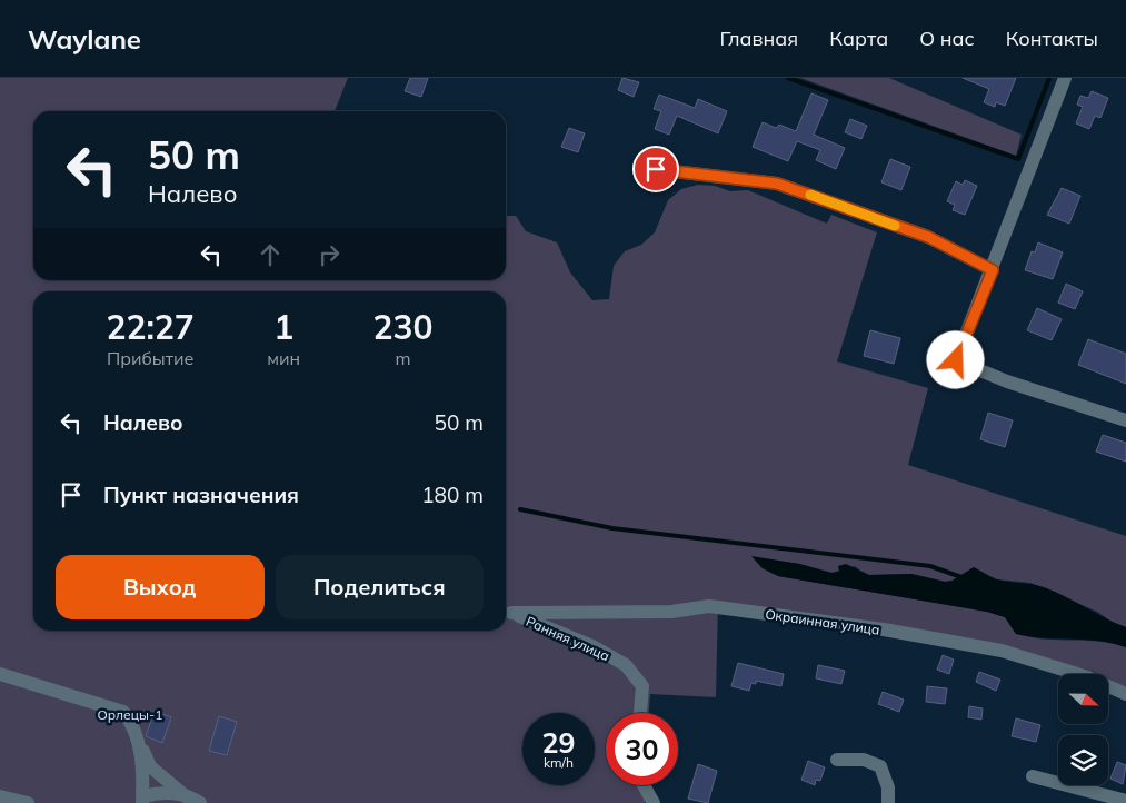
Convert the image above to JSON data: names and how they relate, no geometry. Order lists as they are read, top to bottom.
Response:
{
  "streets": {
    "street": ["Окраинная улица", "Ранняя улица"]
  },
  "crossings": [
    ["Окраинная улица", "Ранняя улица"]
  ],
  "parks": ["Орлецы-1"],
  "north": "right",
  "page": {
    "header": "Waylane",
    "nav": [
      "Главная",
      "Карта",
      "О нас",
      "Контакты"
    ],
    "turn": ["50 m", "Налево"],
    "eta": [
      "22:27",
      "Прибытие",
      "1",
      "мин",
      "230",
      "m"
    ],
    "list": [
      {
        "name": "Налево",
        "value": "50 m"
      },
      {
        "name": "Пункт назначения",
        "value": "180 m"
      }
    ],
    "buttons": ["Выход", "Поделиться"],
    "speed": "29 km/h",
    "limit": "30"
  }
}
